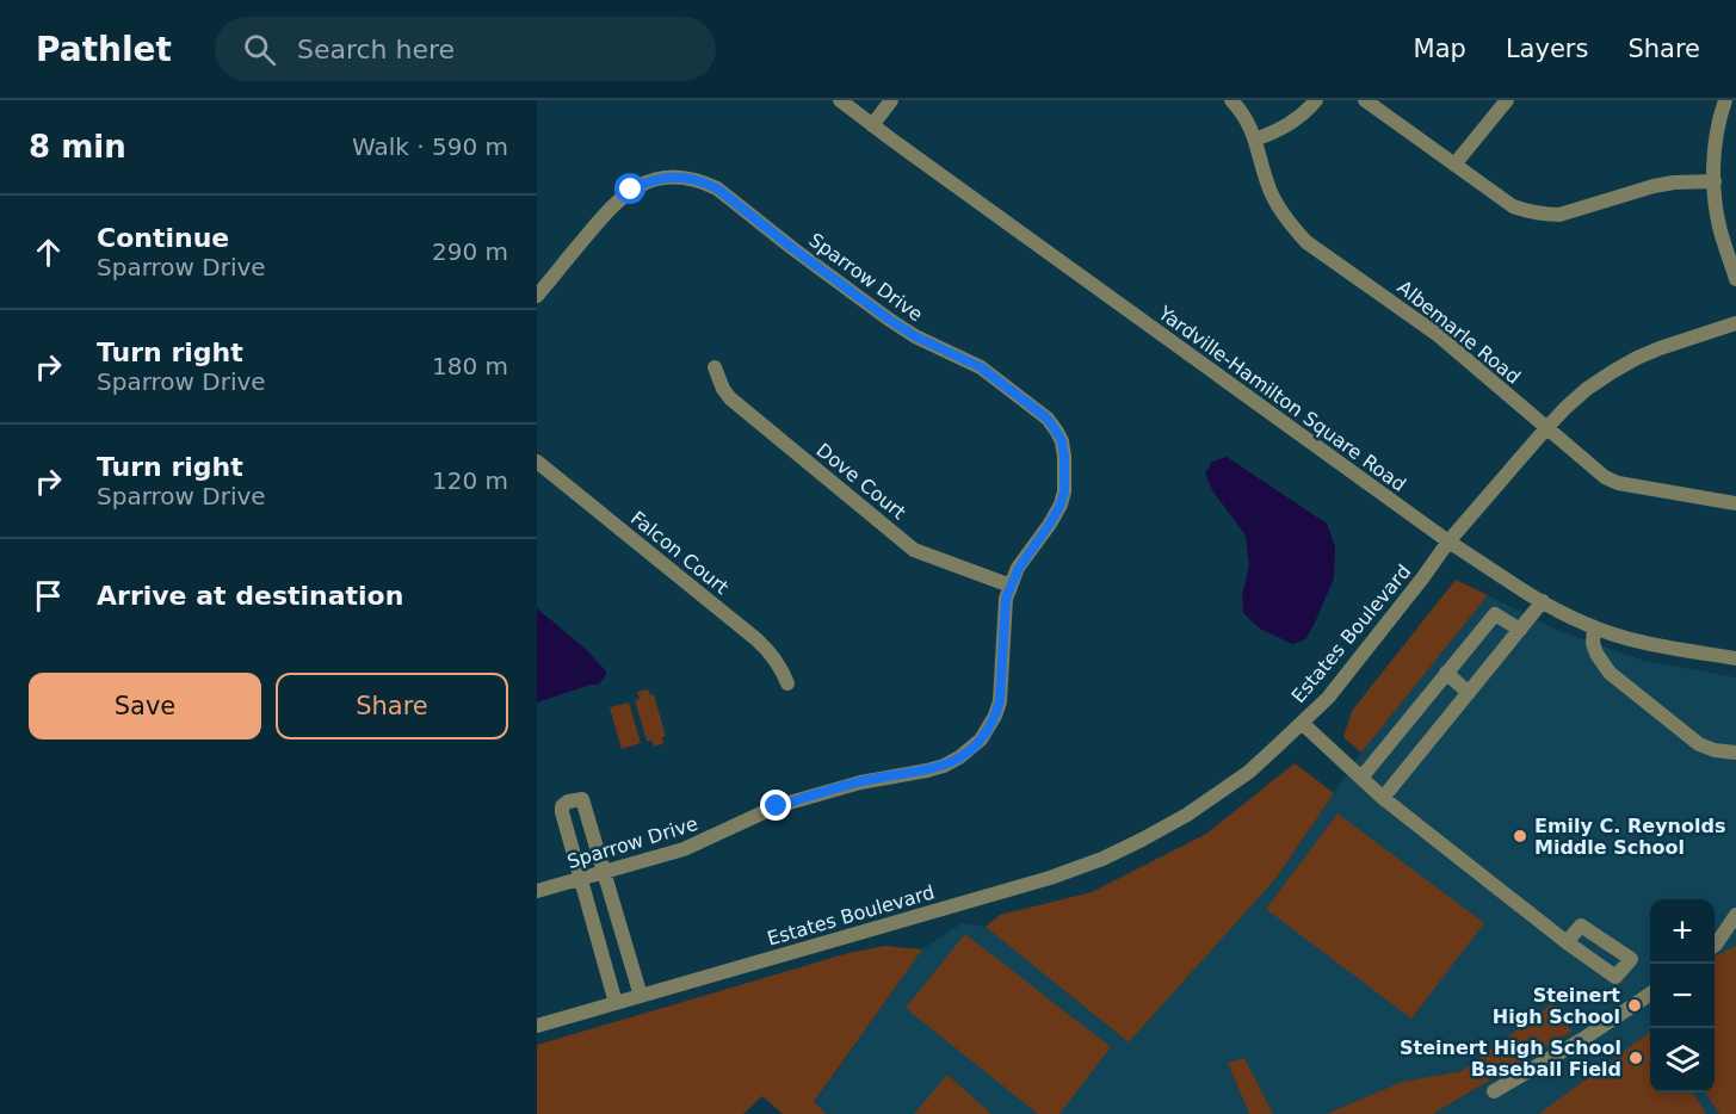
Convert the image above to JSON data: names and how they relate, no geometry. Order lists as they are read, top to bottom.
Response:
{
  "streets": {
    "street": [
      "Sparrow Drive",
      "Albemarle Road",
      "Yardville-Hamilton Square Road",
      "Dove Court",
      "Falcon Court",
      "Estates Boulevard"
    ]
  },
  "crossings": [
    ["Sparrow Drive", "Dove Court"],
    ["Albemarle Road", "Estates Boulevard"],
    ["Yardville-Hamilton Square Road", "Estates Boulevard"]
  ],
  "places": ["Emily C. Reynolds Middle School", "Steinert High School", "Steinert High School Baseball Field"],
  "page": {
    "header": "Pathlet",
    "search": "Search here",
    "nav": ["Map", "Layers", "Share"],
    "heading": ["8 min", "Walk · 590 m"],
    "list": [
      ["Continue", "Sparrow Drive", "290 m"],
      ["Turn right", "Sparrow Drive", "180 m"],
      ["Turn right", "Sparrow Drive", "120 m"],
      "Arrive at destination"
    ],
    "buttons": ["Save", "Share"],
    "map_buttons": ["+", "−"]
  }
}
